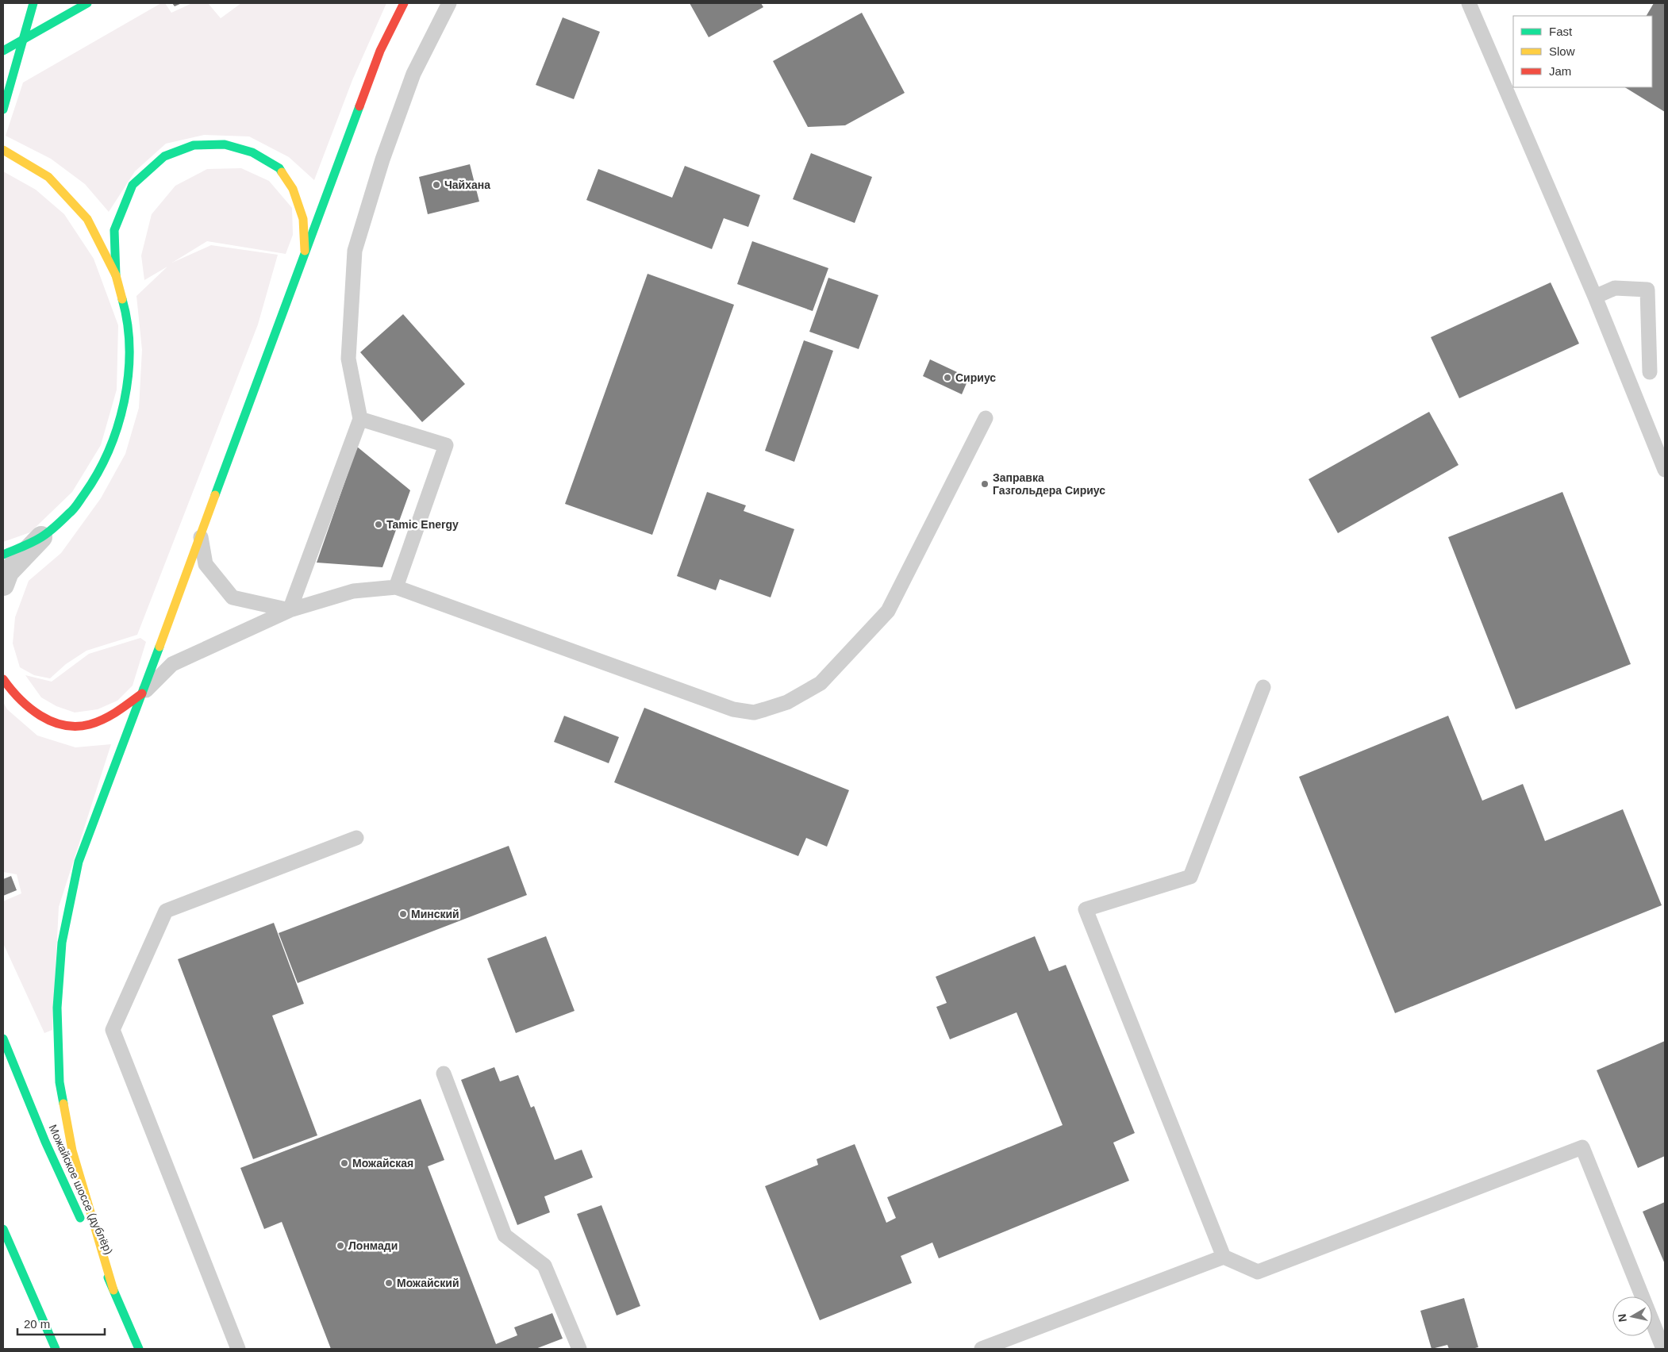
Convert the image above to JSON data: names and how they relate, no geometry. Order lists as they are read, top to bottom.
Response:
{
  "streets": {
    "main road": ["Можайское шоссе (дублёр)"]
  },
  "places": [
    "Чайхана",
    "Сириус",
    "Заправка Газгольдера Сириус",
    "Tamic Energy",
    "Минский",
    "Можайская",
    "Лонмади",
    "Можайский"
  ],
  "legend": ["Fast", "Slow", "Jam"],
  "scale_bar": "20 m",
  "north": "left"
}
